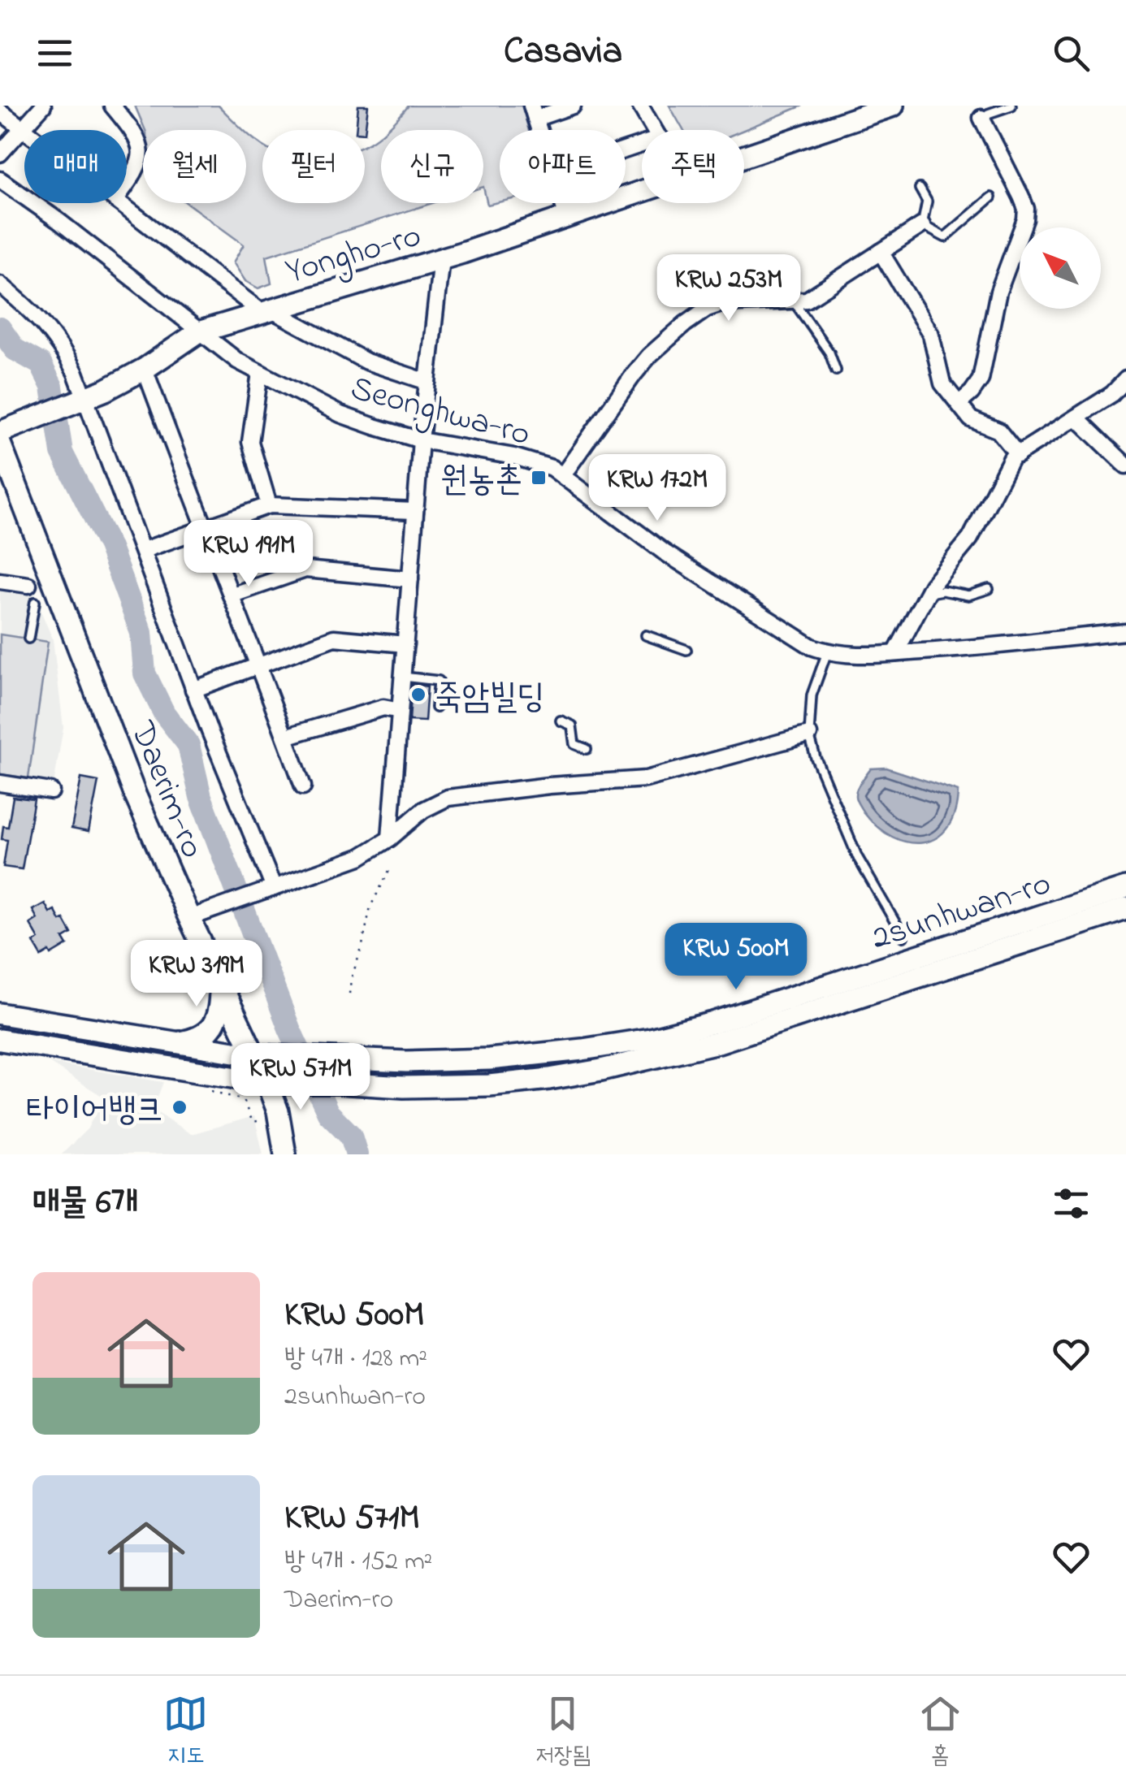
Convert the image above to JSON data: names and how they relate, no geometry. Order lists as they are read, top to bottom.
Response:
{
  "streets": {
    "street": [
      "Yongho-ro",
      "Seonghwa-ro",
      "Daerim-ro",
      "2sunhwan-ro"
    ]
  },
  "crossings": [
    ["Yongho-ro", "Seonghwa-ro"],
    ["Daerim-ro", "2sunhwan-ro"]
  ],
  "places": {
    "transit": ["원농촌"],
    "other": ["죽암빌딩", "타이어뱅크"]
  },
  "north": "top left",
  "page": {
    "header": "Casavia",
    "chip": [
      "매매",
      "월세",
      "필터",
      "신규",
      "아파트",
      "주택"
    ],
    "price": [
      "KRW 253M",
      "KRW 172M",
      "KRW 191M",
      "KRW 500M",
      "KRW 319M",
      "KRW 571M"
    ],
    "heading": "매물 6개",
    "list": [
      {
        "name": "KRW 500M",
        "note": "방 4개 · 128 m² · 2sunhwan-ro"
      },
      {
        "name": "KRW 571M",
        "note": "방 4개 · 152 m² · Daerim-ro"
      }
    ],
    "tabs": ["지도", "저장됨", "홈"]
  }
}
